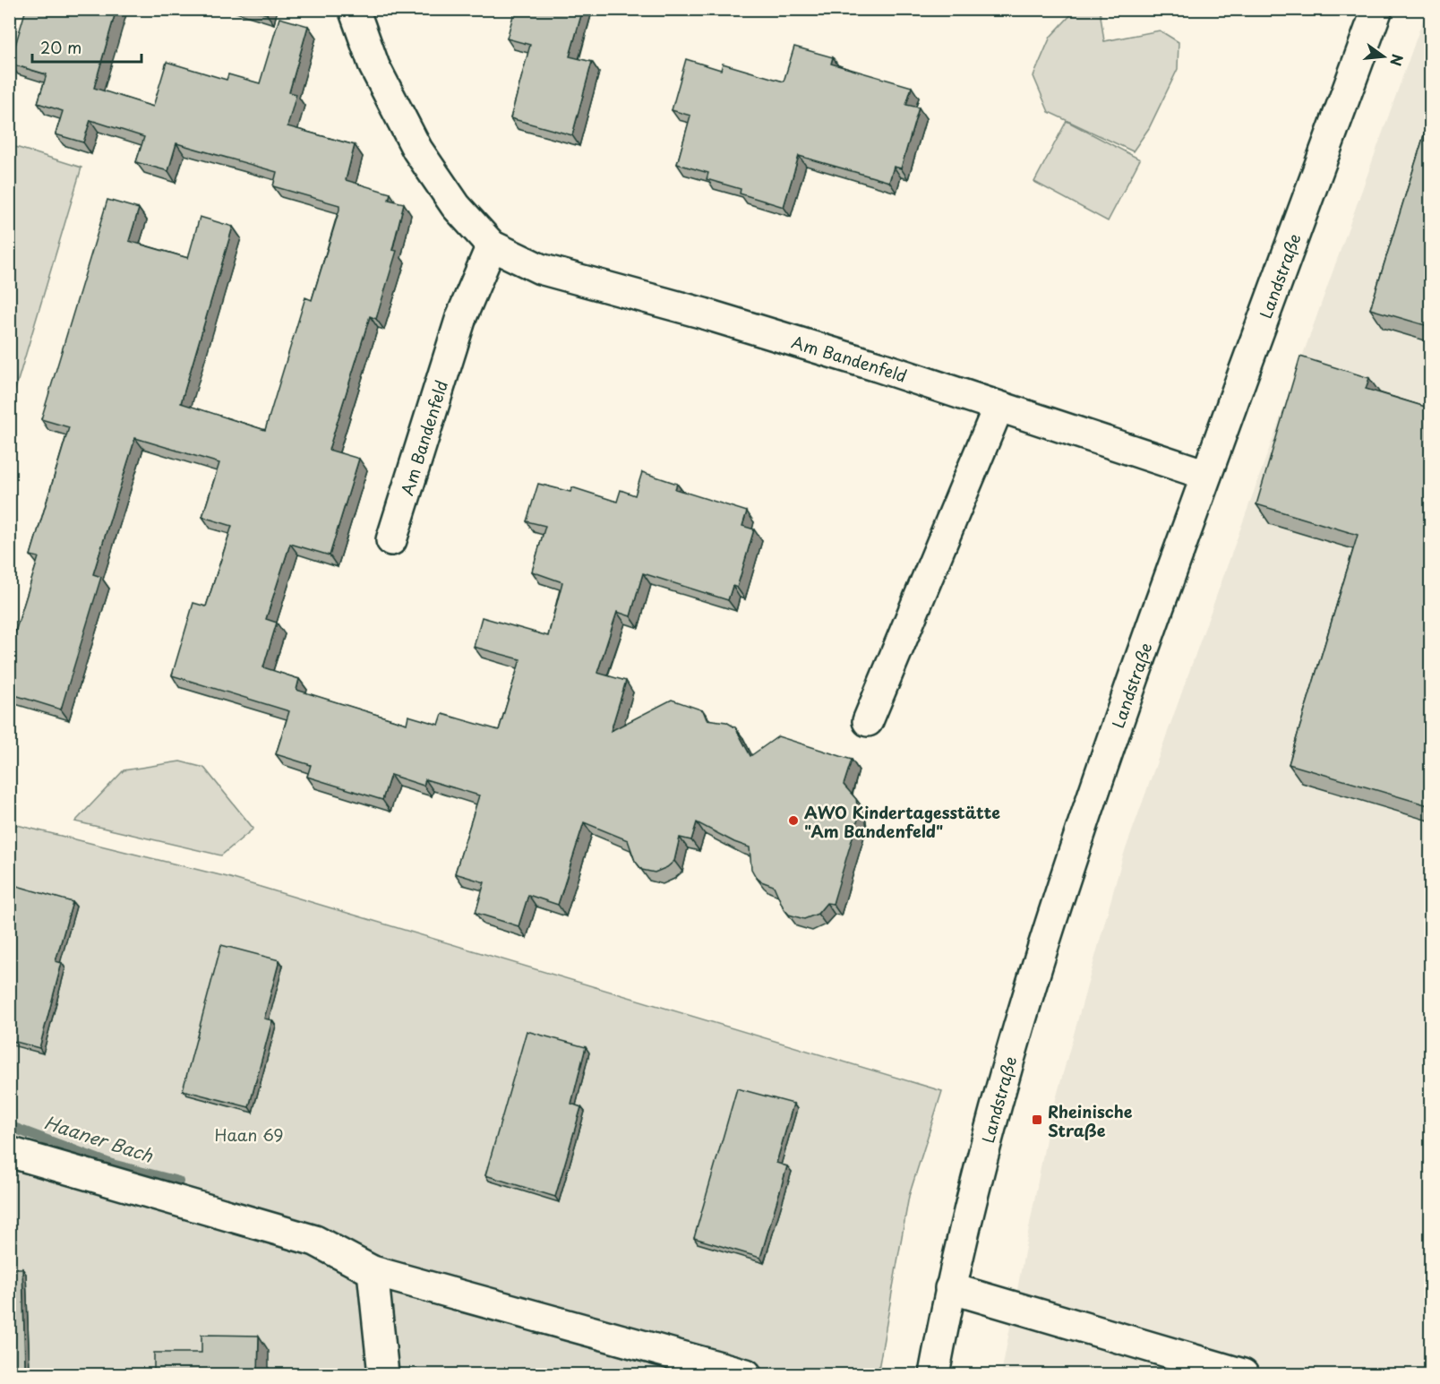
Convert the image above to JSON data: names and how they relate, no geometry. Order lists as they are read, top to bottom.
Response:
{
  "streets": {
    "street": ["Landstraße", "Am Bandenfeld"]
  },
  "crossings": [
    ["Landstraße", "Am Bandenfeld"]
  ],
  "water": ["Haaner Bach"],
  "parks": ["Haan 69"],
  "places": {
    "other": ["AWO Kindertagesstätte \"Am Bandenfeld\""],
    "transit": ["Rheinische Straße"]
  },
  "scale_bar": "20 m",
  "north": "right"
}
